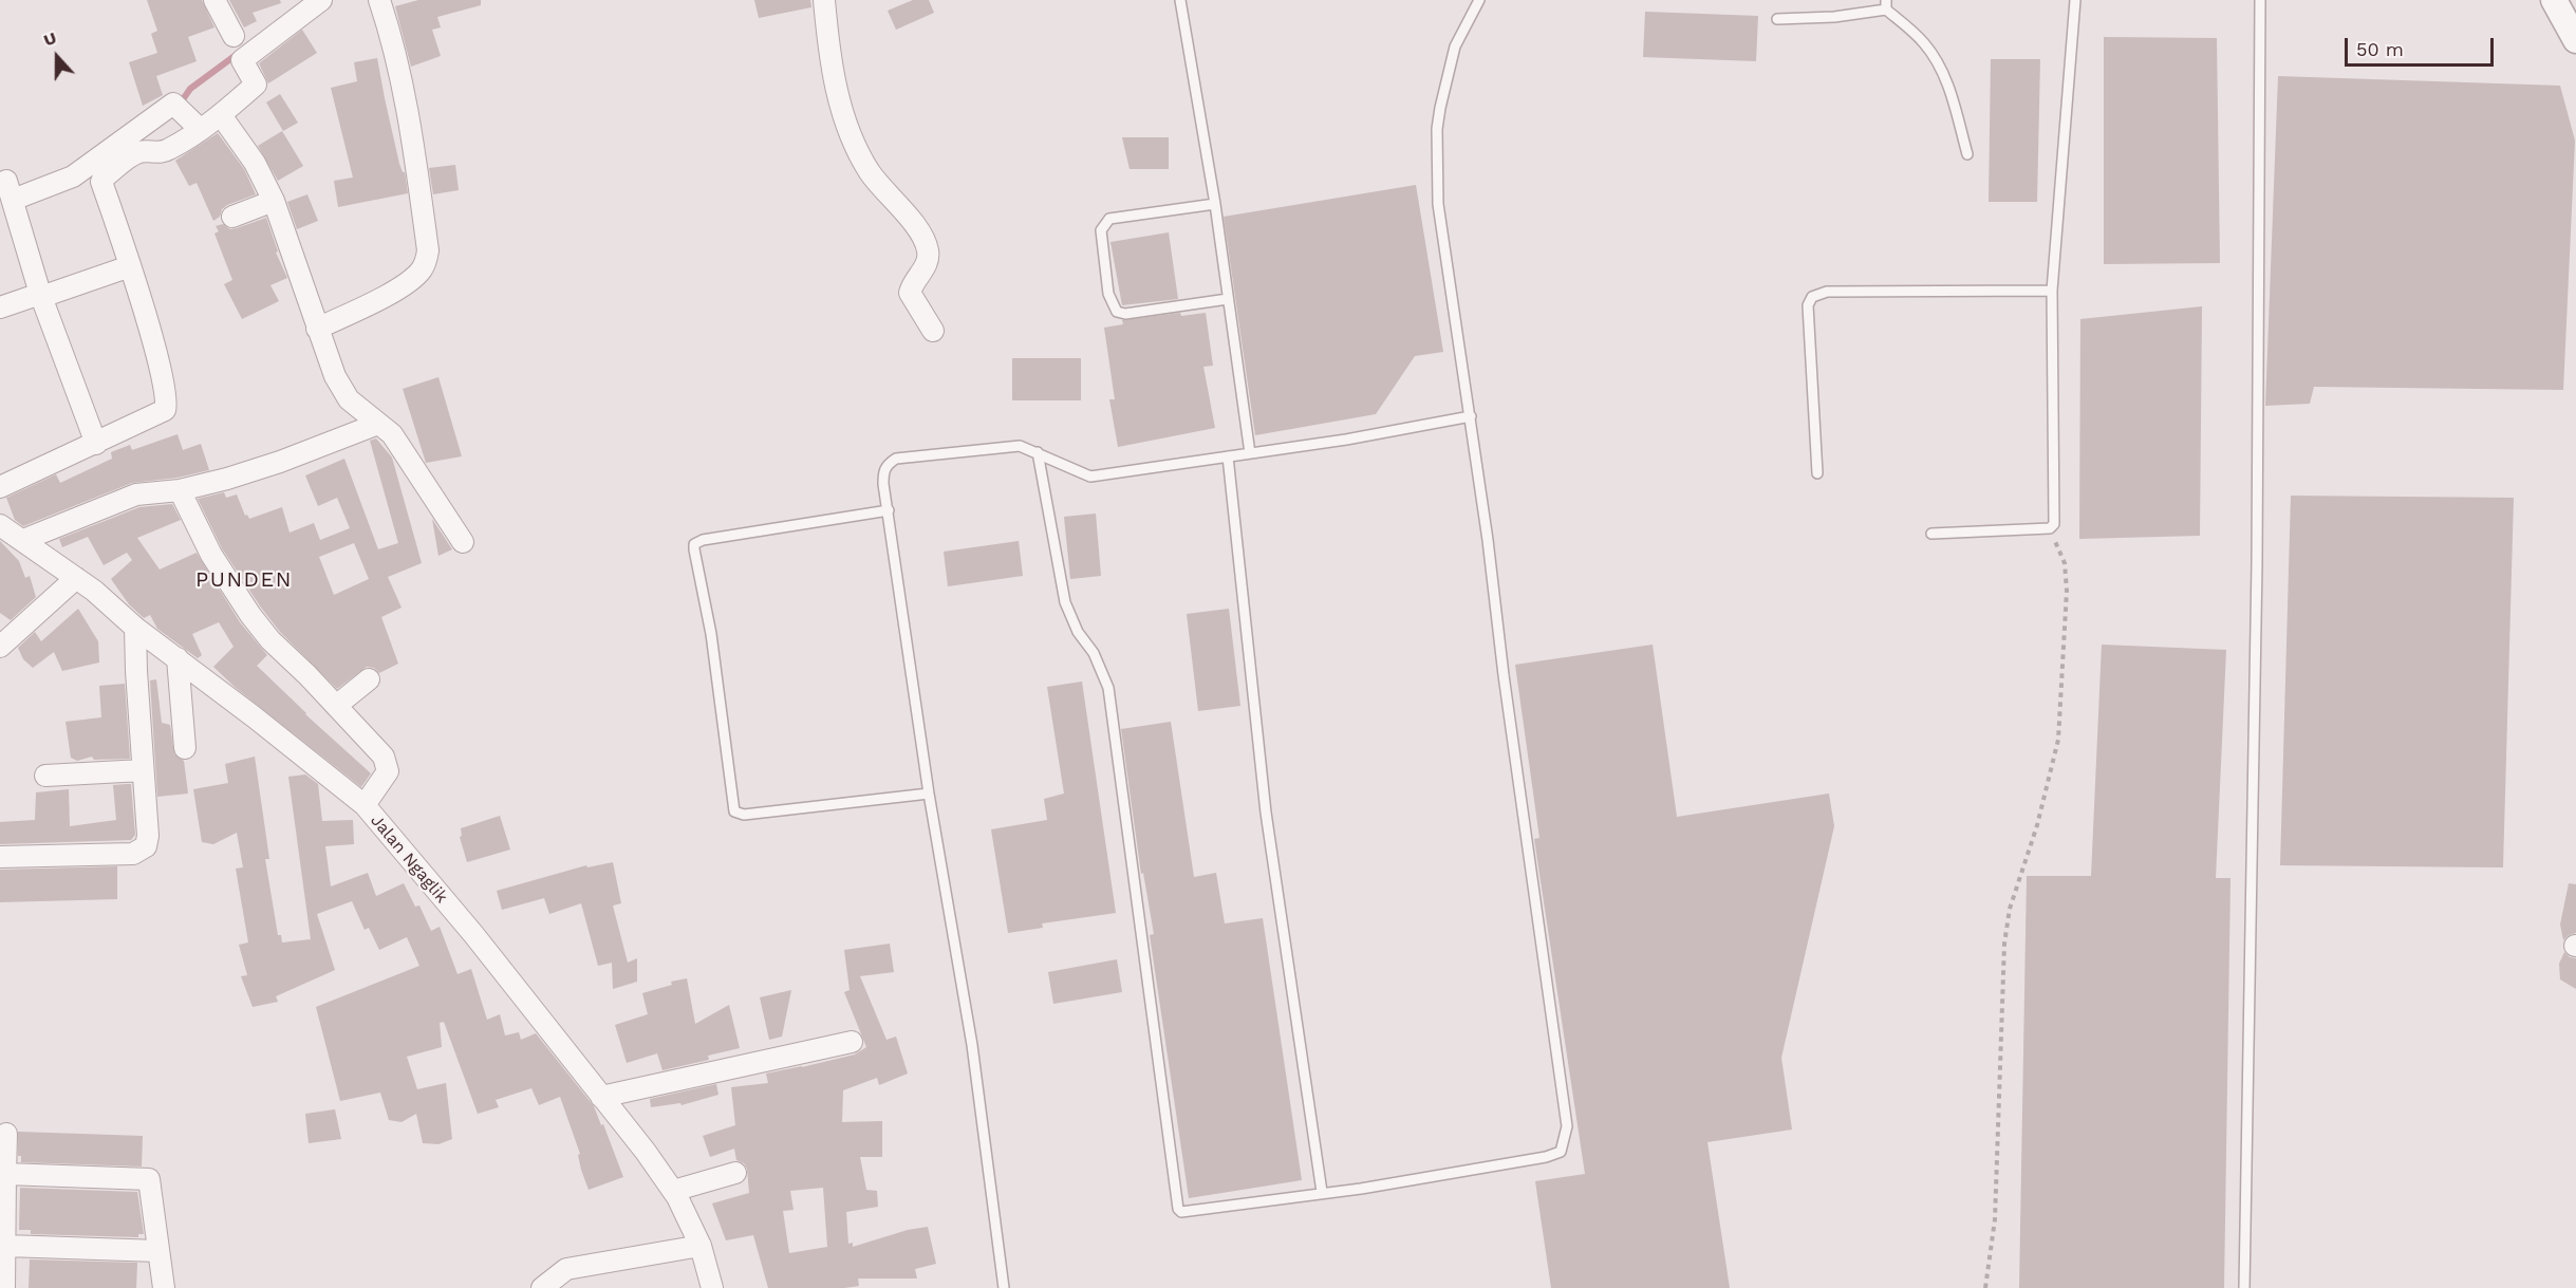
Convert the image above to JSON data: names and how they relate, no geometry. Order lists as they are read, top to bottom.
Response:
{
  "streets": {
    "street": ["Jalan Ngaglik"]
  },
  "districts": ["PUNDEN"],
  "scale_bar": "50 m",
  "north": "top"
}
